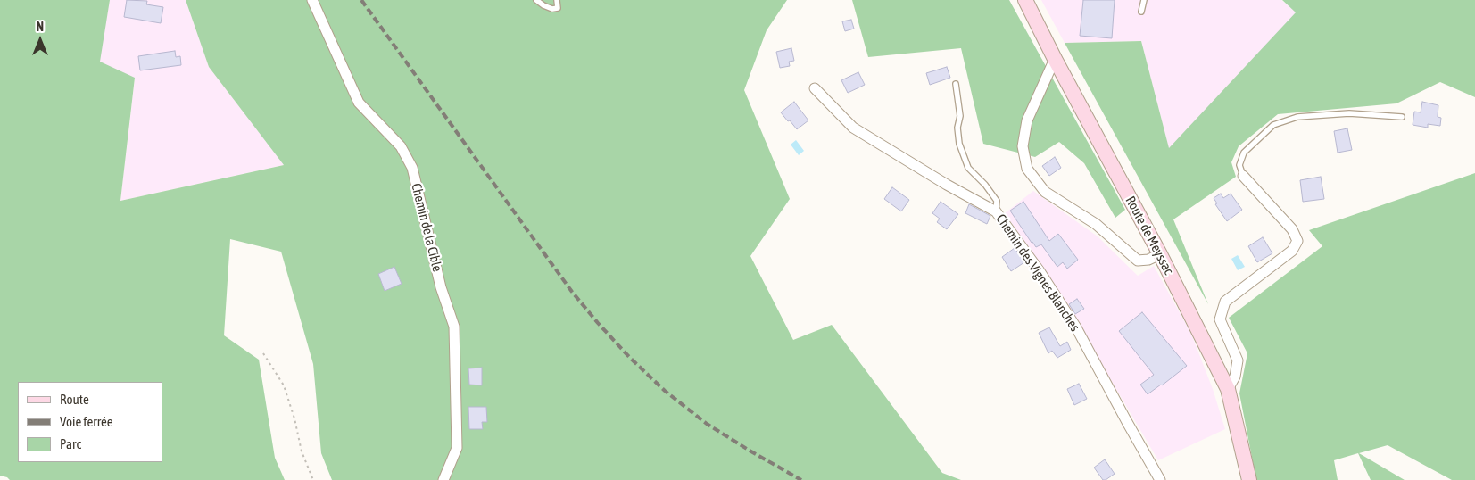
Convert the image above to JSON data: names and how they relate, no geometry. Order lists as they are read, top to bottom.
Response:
{
  "streets": {
    "main road": ["Route de Meyssac"],
    "street": ["Chemin de la Cible", "Chemin des Vignes Blanches"]
  },
  "legend": ["Route", "Voie ferrée", "Parc"],
  "north": "top"
}
